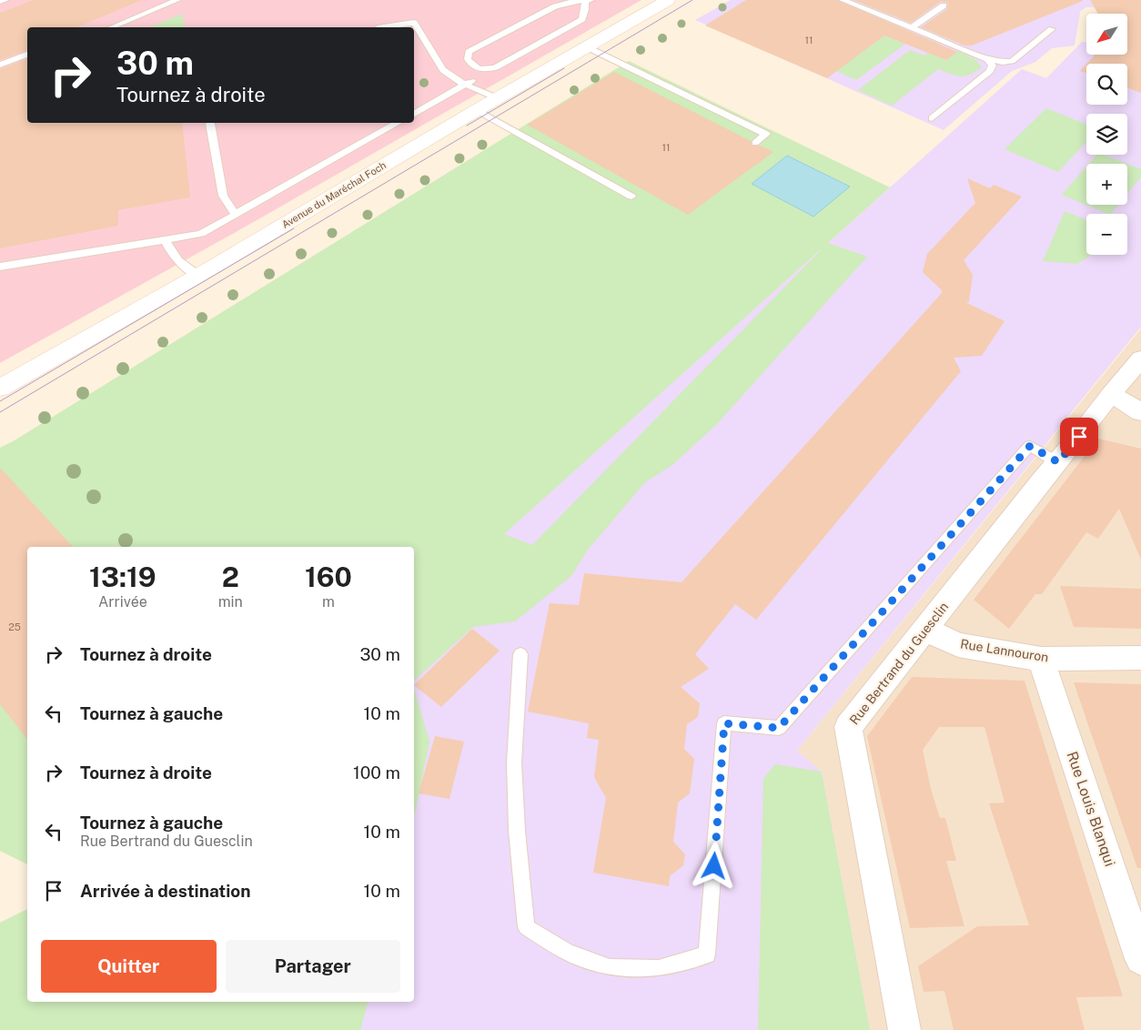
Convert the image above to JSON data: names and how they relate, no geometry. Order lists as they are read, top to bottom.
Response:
{
  "streets": {
    "main road": ["Avenue du Maréchal Foch"],
    "street": ["Rue Lannouron", "Rue Bertrand du Guesclin", "Rue Louis Blanqui"]
  },
  "crossings": [
    ["Rue Lannouron", "Rue Bertrand du Guesclin"],
    ["Rue Lannouron", "Rue Louis Blanqui"]
  ],
  "house_numbers": ["11", "11", "25"],
  "north": "bottom left",
  "page": {
    "map_buttons": ["+", "−"],
    "turn": ["30 m", "Tournez à droite"],
    "eta": [
      "13:19",
      "Arrivée",
      "2",
      "min",
      "160",
      "m"
    ],
    "list": [
      {
        "name": "Tournez à droite",
        "value": "30 m"
      },
      {
        "name": "Tournez à gauche",
        "value": "10 m"
      },
      {
        "name": "Tournez à droite",
        "value": "100 m"
      },
      {
        "name": "Tournez à gauche",
        "note": "Rue Bertrand du Guesclin",
        "value": "10 m"
      },
      {
        "name": "Arrivée à destination",
        "value": "10 m"
      }
    ],
    "buttons": ["Quitter", "Partager"]
  }
}
